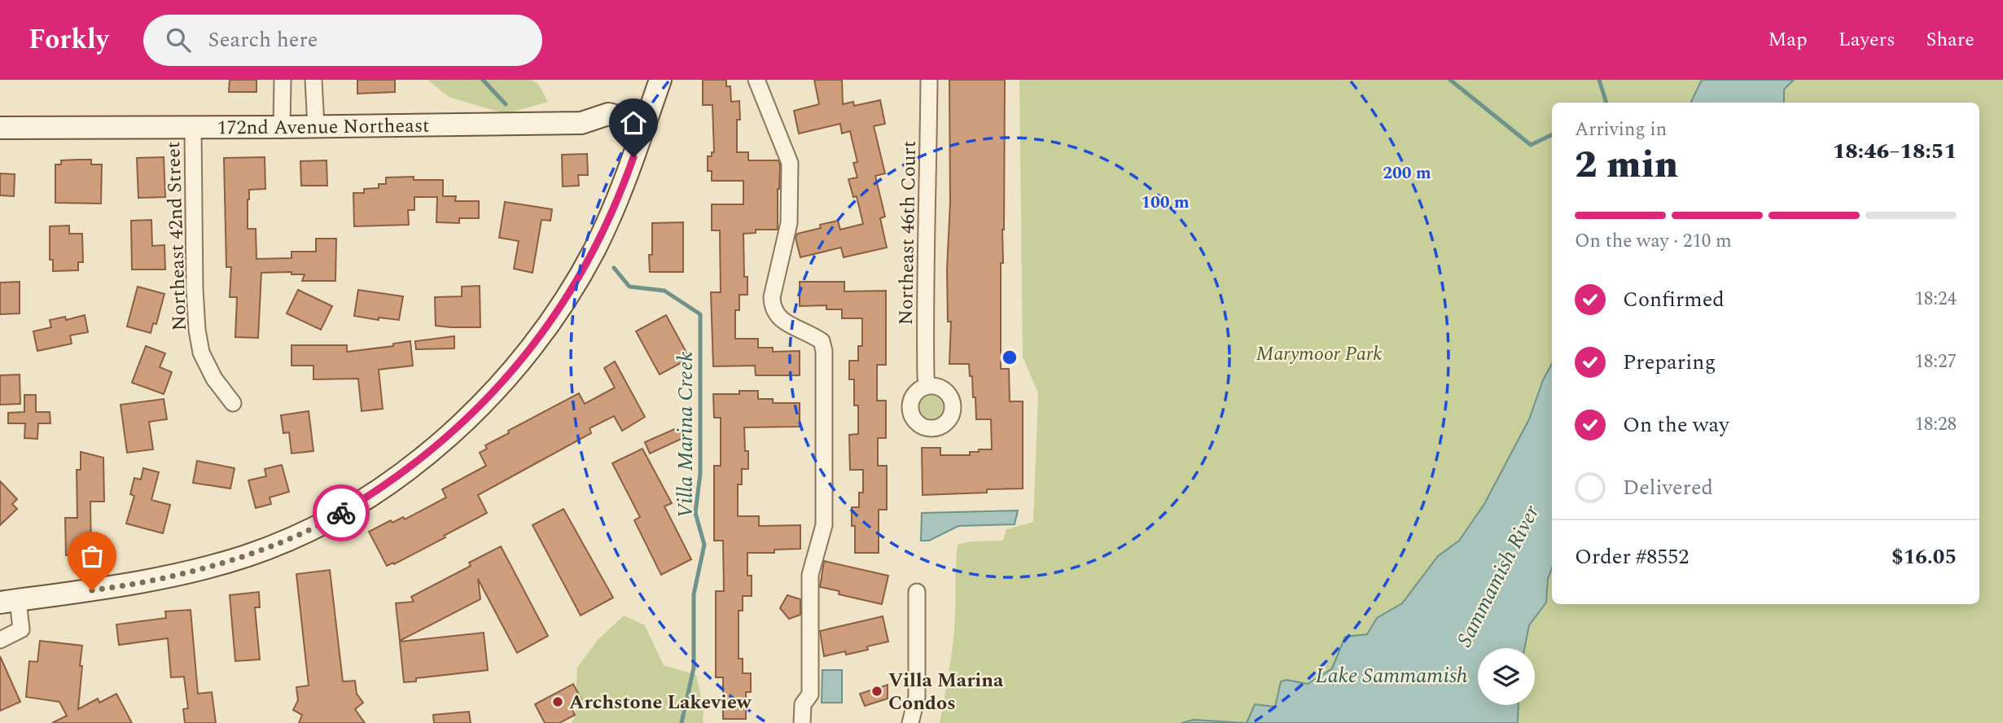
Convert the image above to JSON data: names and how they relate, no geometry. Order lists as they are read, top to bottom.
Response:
{
  "streets": {
    "main road": ["172nd Avenue Northeast"],
    "street": ["Northeast 46th Court", "Northeast 42nd Street"]
  },
  "crossings": [
    ["172nd Avenue Northeast", "Northeast 42nd Street"]
  ],
  "water": ["Villa Marina Creek", "Sammamish River", "Lake Sammamish"],
  "parks": ["Marymoor Park"],
  "places": ["Villa Marina Condos", "Archstone Lakeview"],
  "page": {
    "header": "Forkly",
    "search": "Search here",
    "nav": ["Map", "Layers", "Share"],
    "heading": ["2 min", "Arriving in", "18:46–18:51"],
    "panel": ["Order #8552", "$16.05"],
    "bar": "On the way · 210 m",
    "list": [
      ["Confirmed", "18:24"],
      ["Preparing", "18:27"],
      ["On the way", "18:28"],
      "Delivered"
    ]
  },
  "rings": ["200 m", "100 m"]
}
